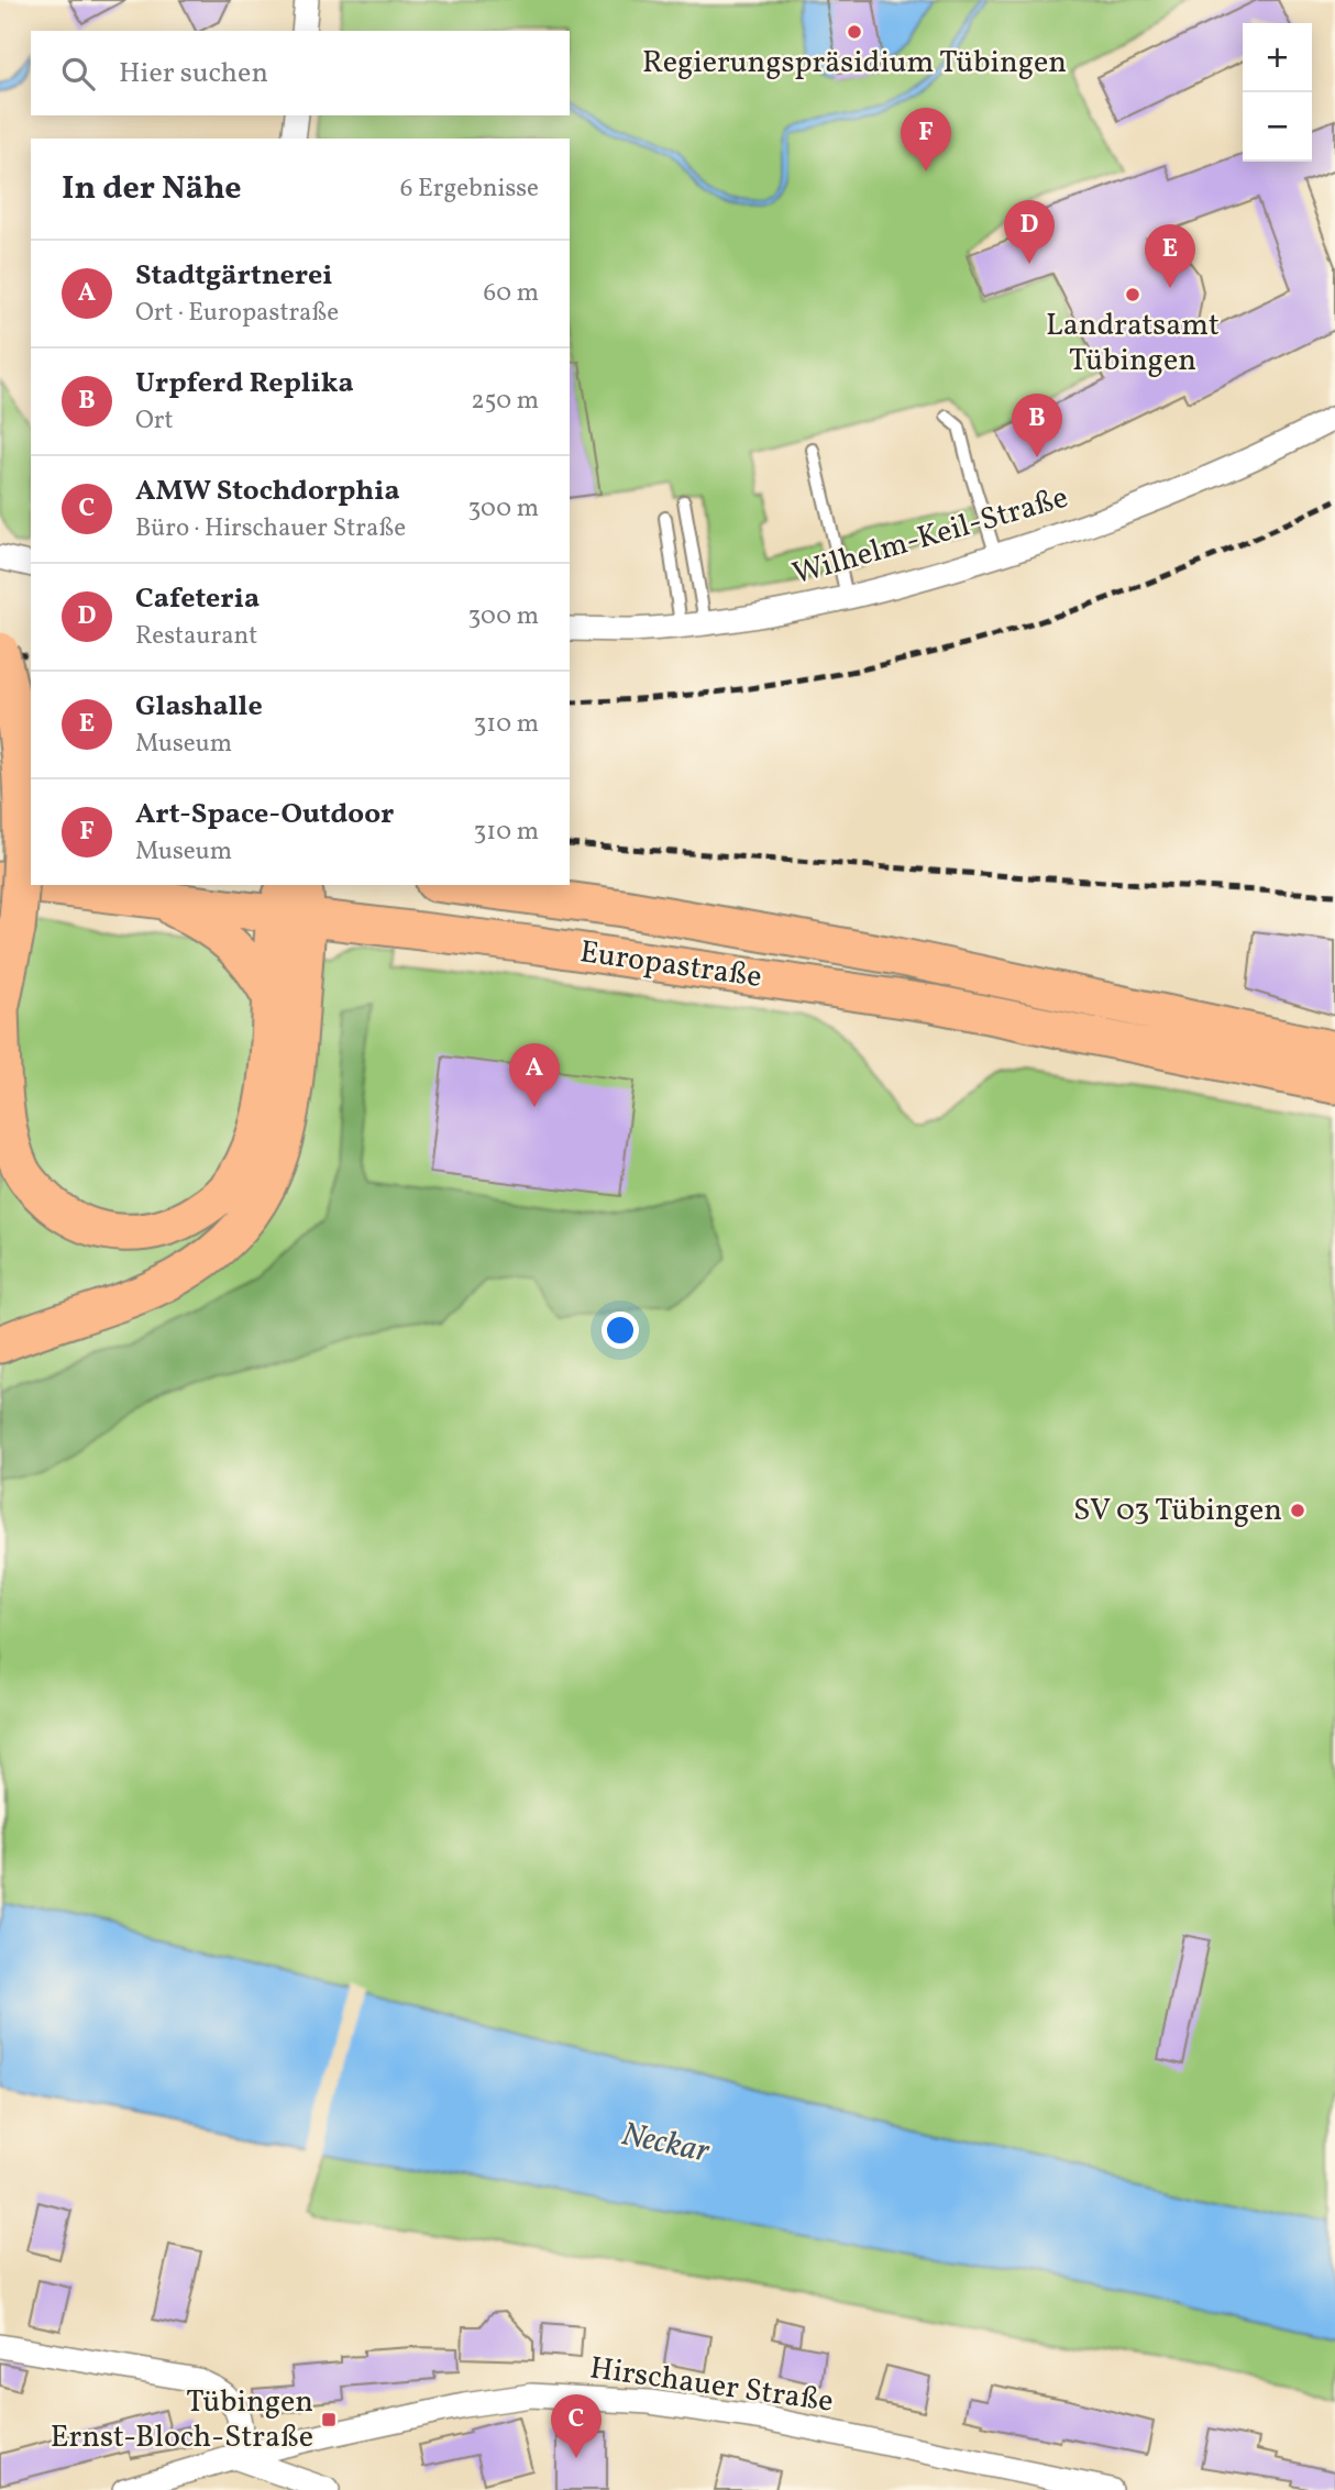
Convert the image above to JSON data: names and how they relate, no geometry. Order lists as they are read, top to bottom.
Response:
{
  "streets": {
    "main road": ["Europastraße"],
    "street": ["Wilhelm-Keil-Straße", "Hirschauer Straße"]
  },
  "water": ["Neckar"],
  "places": {
    "other": ["Regierungspräsidium Tübingen", "Landratsamt Tübingen", "SV 03 Tübingen"],
    "transit": ["Tübingen Ernst-Bloch-Straße"]
  },
  "page": {
    "map_buttons": ["+", "−"],
    "search": "Hier suchen",
    "pins": [
      "F",
      "D",
      "E",
      "B",
      "A",
      "C"
    ],
    "heading": ["In der Nähe", "6 Ergebnisse"],
    "list": [
      {
        "mark": "A",
        "name": "Stadtgärtnerei",
        "note": "Ort · Europastraße",
        "value": "60 m"
      },
      {
        "mark": "B",
        "name": "Urpferd Replika",
        "note": "Ort",
        "value": "250 m"
      },
      {
        "mark": "C",
        "name": "AMW Stochdorphia",
        "note": "Büro · Hirschauer Straße",
        "value": "300 m"
      },
      {
        "mark": "D",
        "name": "Cafeteria",
        "note": "Restaurant",
        "value": "300 m"
      },
      {
        "mark": "E",
        "name": "Glashalle",
        "note": "Museum",
        "value": "310 m"
      },
      {
        "mark": "F",
        "name": "Art-Space-Outdoor",
        "note": "Museum",
        "value": "310 m"
      }
    ]
  }
}
